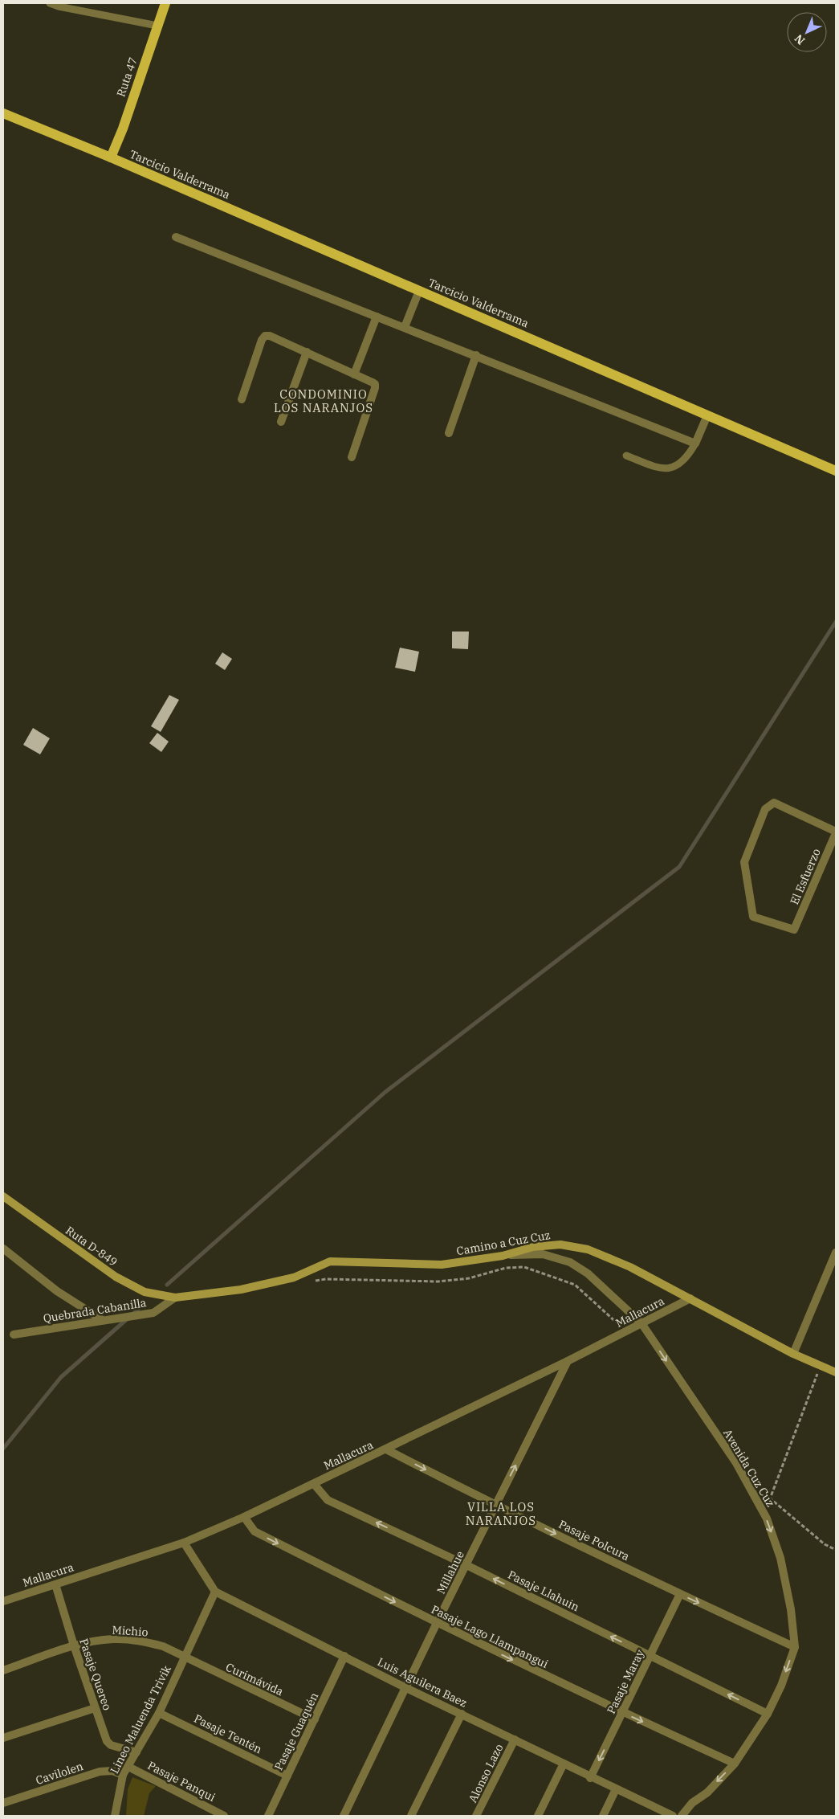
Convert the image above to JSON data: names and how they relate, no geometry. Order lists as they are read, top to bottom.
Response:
{
  "streets": {
    "main road": [
      "Ruta 47",
      "Tarcicio Valderrama",
      "Camino a Cuz Cuz",
      "Ruta D-849"
    ],
    "street": [
      "El Esfuerzo",
      "Quebrada Cabanilla",
      "Mallacura",
      "Avenida Cuz Cuz",
      "Pasaje Polcura",
      "Millahue",
      "Pasaje Llahuin",
      "Michio",
      "Pasaje Lago Llampangui",
      "Pasaje Quereo",
      "Curimávida",
      "Pasaje Maray",
      "Luis Aguilera Baez",
      "Lineo Maluenda Trivik",
      "Pasaje Guaquén",
      "Pasaje Tentén",
      "Cavilolen",
      "Alonso Lazo",
      "Pasaje Panqui"
    ]
  },
  "crossings": [
    ["Ruta 47", "Tarcicio Valderrama"],
    ["Camino a Cuz Cuz", "Ruta D-849"],
    ["Camino a Cuz Cuz", "Quebrada Cabanilla"],
    ["Camino a Cuz Cuz", "Mallacura"],
    ["Camino a Cuz Cuz", "Avenida Cuz Cuz"],
    ["Ruta D-849", "Quebrada Cabanilla"],
    ["Mallacura", "Avenida Cuz Cuz"],
    ["Mallacura", "Pasaje Polcura"],
    ["Mallacura", "Millahue"],
    ["Mallacura", "Pasaje Llahuin"],
    ["Mallacura", "Pasaje Lago Llampangui"],
    ["Mallacura", "Pasaje Quereo"],
    ["Avenida Cuz Cuz", "Pasaje Polcura"],
    ["Avenida Cuz Cuz", "Pasaje Llahuin"],
    ["Avenida Cuz Cuz", "Pasaje Lago Llampangui"],
    ["Pasaje Polcura", "Millahue"],
    ["Pasaje Polcura", "Pasaje Maray"],
    ["Millahue", "Pasaje Llahuin"],
    ["Millahue", "Pasaje Lago Llampangui"],
    ["Millahue", "Luis Aguilera Baez"],
    ["Pasaje Llahuin", "Pasaje Maray"],
    ["Michio", "Pasaje Quereo"],
    ["Michio", "Curimávida"],
    ["Michio", "Lineo Maluenda Trivik"],
    ["Pasaje Lago Llampangui", "Pasaje Maray"],
    ["Pasaje Quereo", "Lineo Maluenda Trivik"],
    ["Curimávida", "Lineo Maluenda Trivik"],
    ["Curimávida", "Pasaje Guaquén"],
    ["Pasaje Maray", "Luis Aguilera Baez"],
    ["Luis Aguilera Baez", "Lineo Maluenda Trivik"],
    ["Luis Aguilera Baez", "Pasaje Guaquén"],
    ["Luis Aguilera Baez", "Alonso Lazo"],
    ["Lineo Maluenda Trivik", "Pasaje Tentén"],
    ["Lineo Maluenda Trivik", "Cavilolen"],
    ["Lineo Maluenda Trivik", "Pasaje Panqui"],
    ["Pasaje Guaquén", "Pasaje Tentén"]
  ],
  "one_way": [
    "Avenida Cuz Cuz",
    "Pasaje Polcura",
    "Pasaje Llahuin",
    "Pasaje Lago Llampangui",
    "Pasaje Maray"
  ],
  "districts": ["CONDOMINIO LOS NARANJOS", "VILLA LOS NARANJOS"],
  "north": "bottom left"
}
